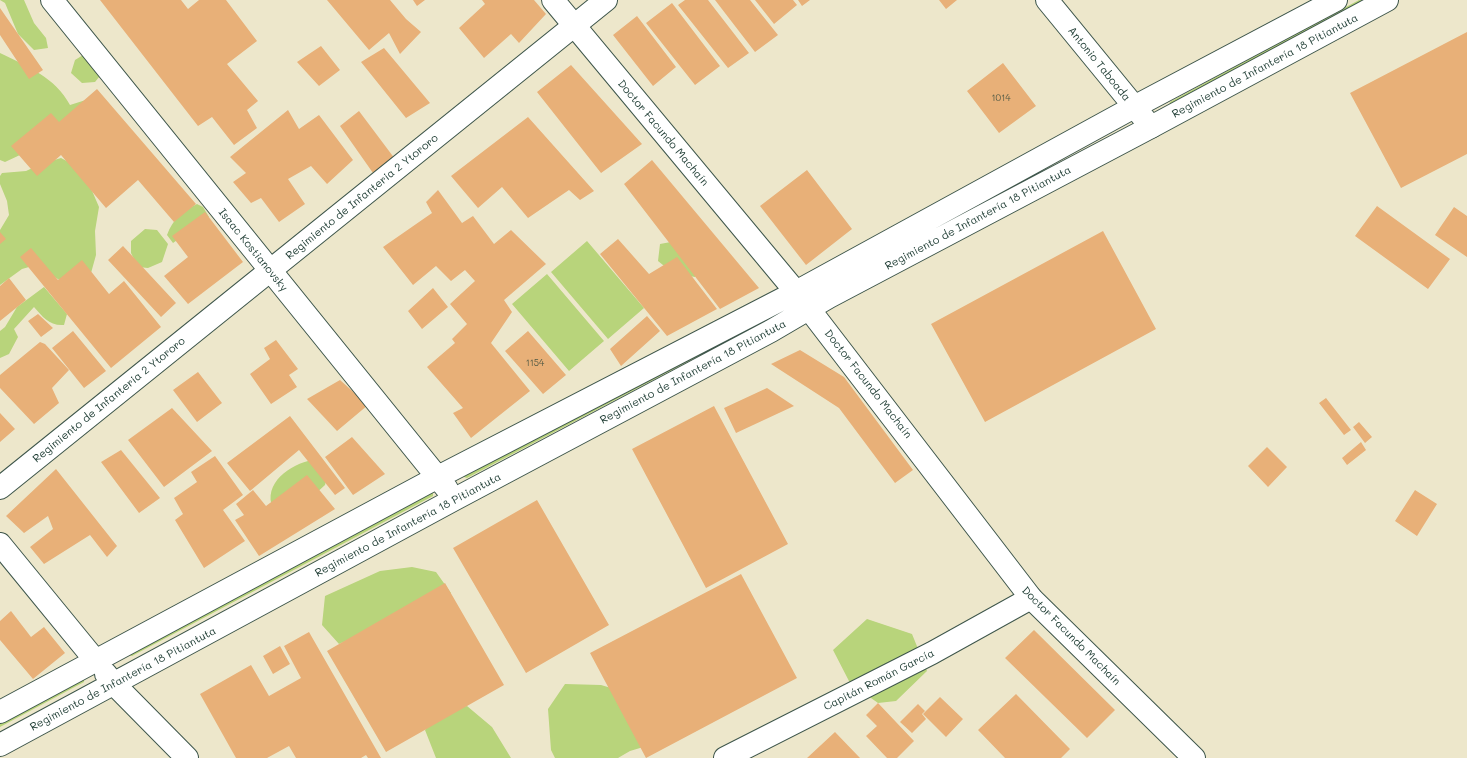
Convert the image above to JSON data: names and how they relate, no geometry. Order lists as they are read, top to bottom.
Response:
{
  "streets": {
    "main road": [
      "Antonio Taboada",
      "Regimiento de Infantería 18 Pitiantuta",
      "Doctor Facundo Machaín",
      "Regimiento de Infanteria 2 Ytororo",
      "Isaac Kostianovsky",
      "Capitán Román García"
    ]
  },
  "crossings": [
    ["Antonio Taboada", "Regimiento de Infantería 18 Pitiantuta"],
    ["Regimiento de Infantería 18 Pitiantuta", "Doctor Facundo Machaín"],
    ["Regimiento de Infantería 18 Pitiantuta", "Isaac Kostianovsky"],
    ["Doctor Facundo Machaín", "Regimiento de Infanteria 2 Ytororo"],
    ["Doctor Facundo Machaín", "Capitán Román García"],
    ["Regimiento de Infanteria 2 Ytororo", "Isaac Kostianovsky"]
  ],
  "house_numbers": ["1014", "1154"]
}
